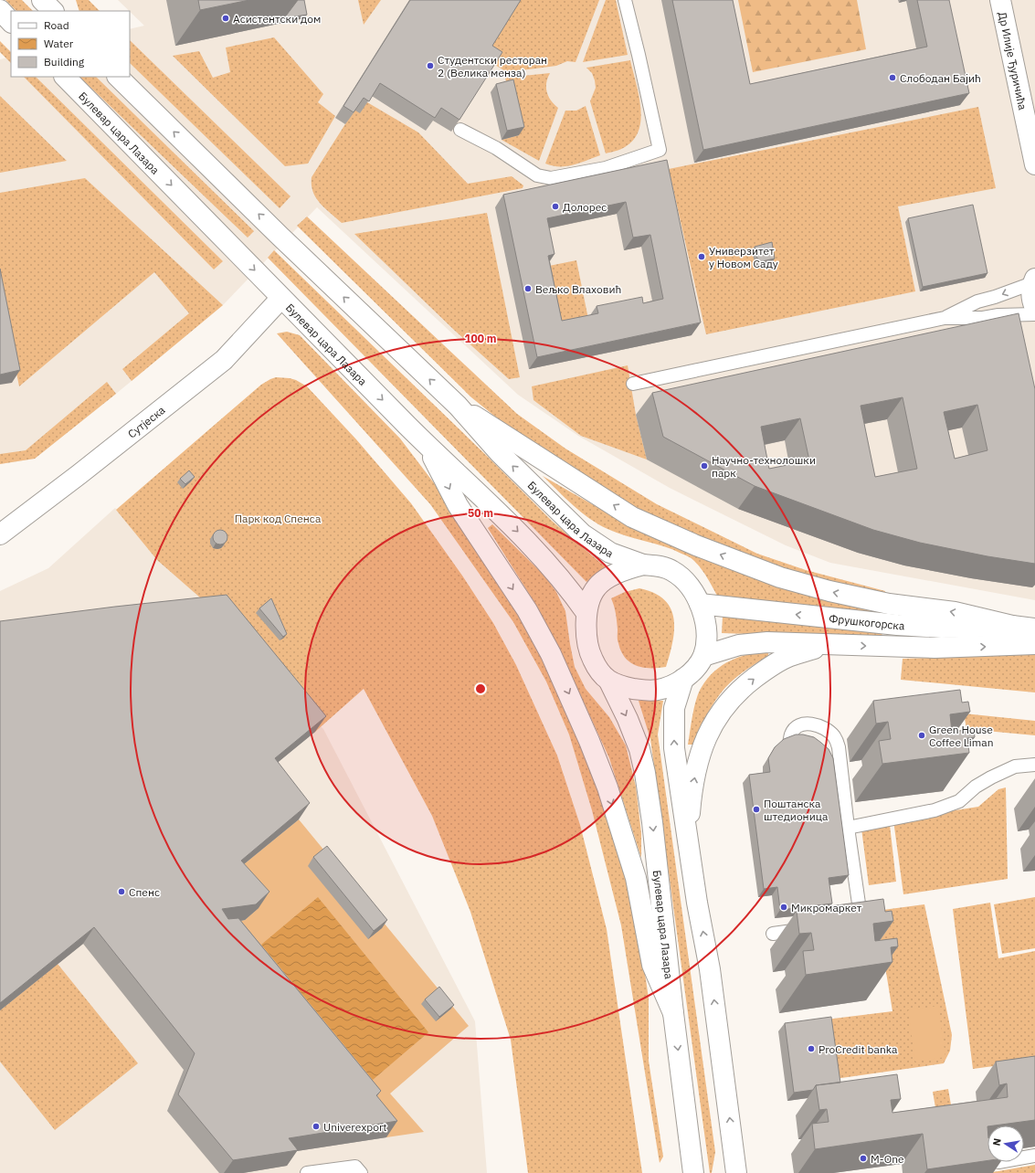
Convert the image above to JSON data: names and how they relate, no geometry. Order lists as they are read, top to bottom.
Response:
{
  "streets": {
    "main road": [
      "Др Илије Ђуричића",
      "Булевар цара Лазара",
      "Сутјеска",
      "Фрушкогорска"
    ]
  },
  "crossings": [
    ["Булевар цара Лазара", "Сутјеска"],
    ["Булевар цара Лазара", "Фрушкогорска"]
  ],
  "parks": ["Парк код Спенса"],
  "places": [
    "Асистентски дом",
    "Студентски ресторан 2 (Велика менза)",
    "Слободан Бајић",
    "Долорес",
    "Универзитет у Новом Саду",
    "Вељко Влаховић",
    "Научно-технолошки парк",
    "Green House Coffee Liman",
    "Поштанска штедионица",
    "Спенс",
    "Микромаркет",
    "ProCredit banka",
    "Univerexport",
    "M-One"
  ],
  "legend": ["Road", "Water", "Building"],
  "north": "left",
  "rings": ["100 m", "50 m"]
}
